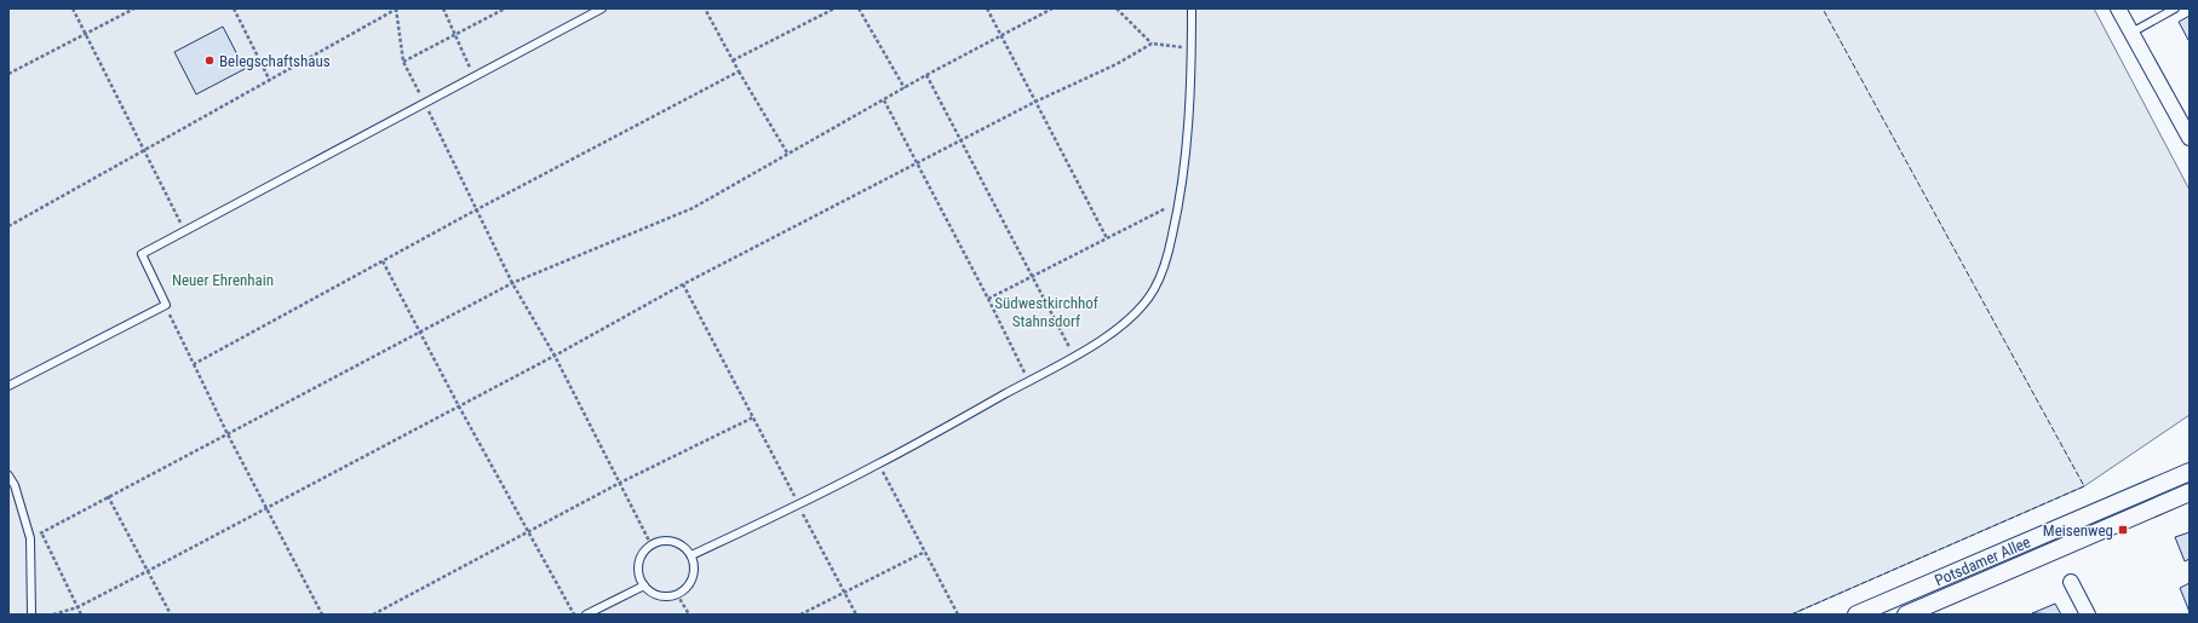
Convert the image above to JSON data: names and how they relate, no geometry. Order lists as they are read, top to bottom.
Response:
{
  "streets": {
    "street": ["Potsdamer Allee"]
  },
  "parks": ["Neuer Ehrenhain", "Südwestkirchhof Stahnsdorf"],
  "places": {
    "other": ["Belegschaftshaus"],
    "transit": ["Meisenweg"]
  }
}
